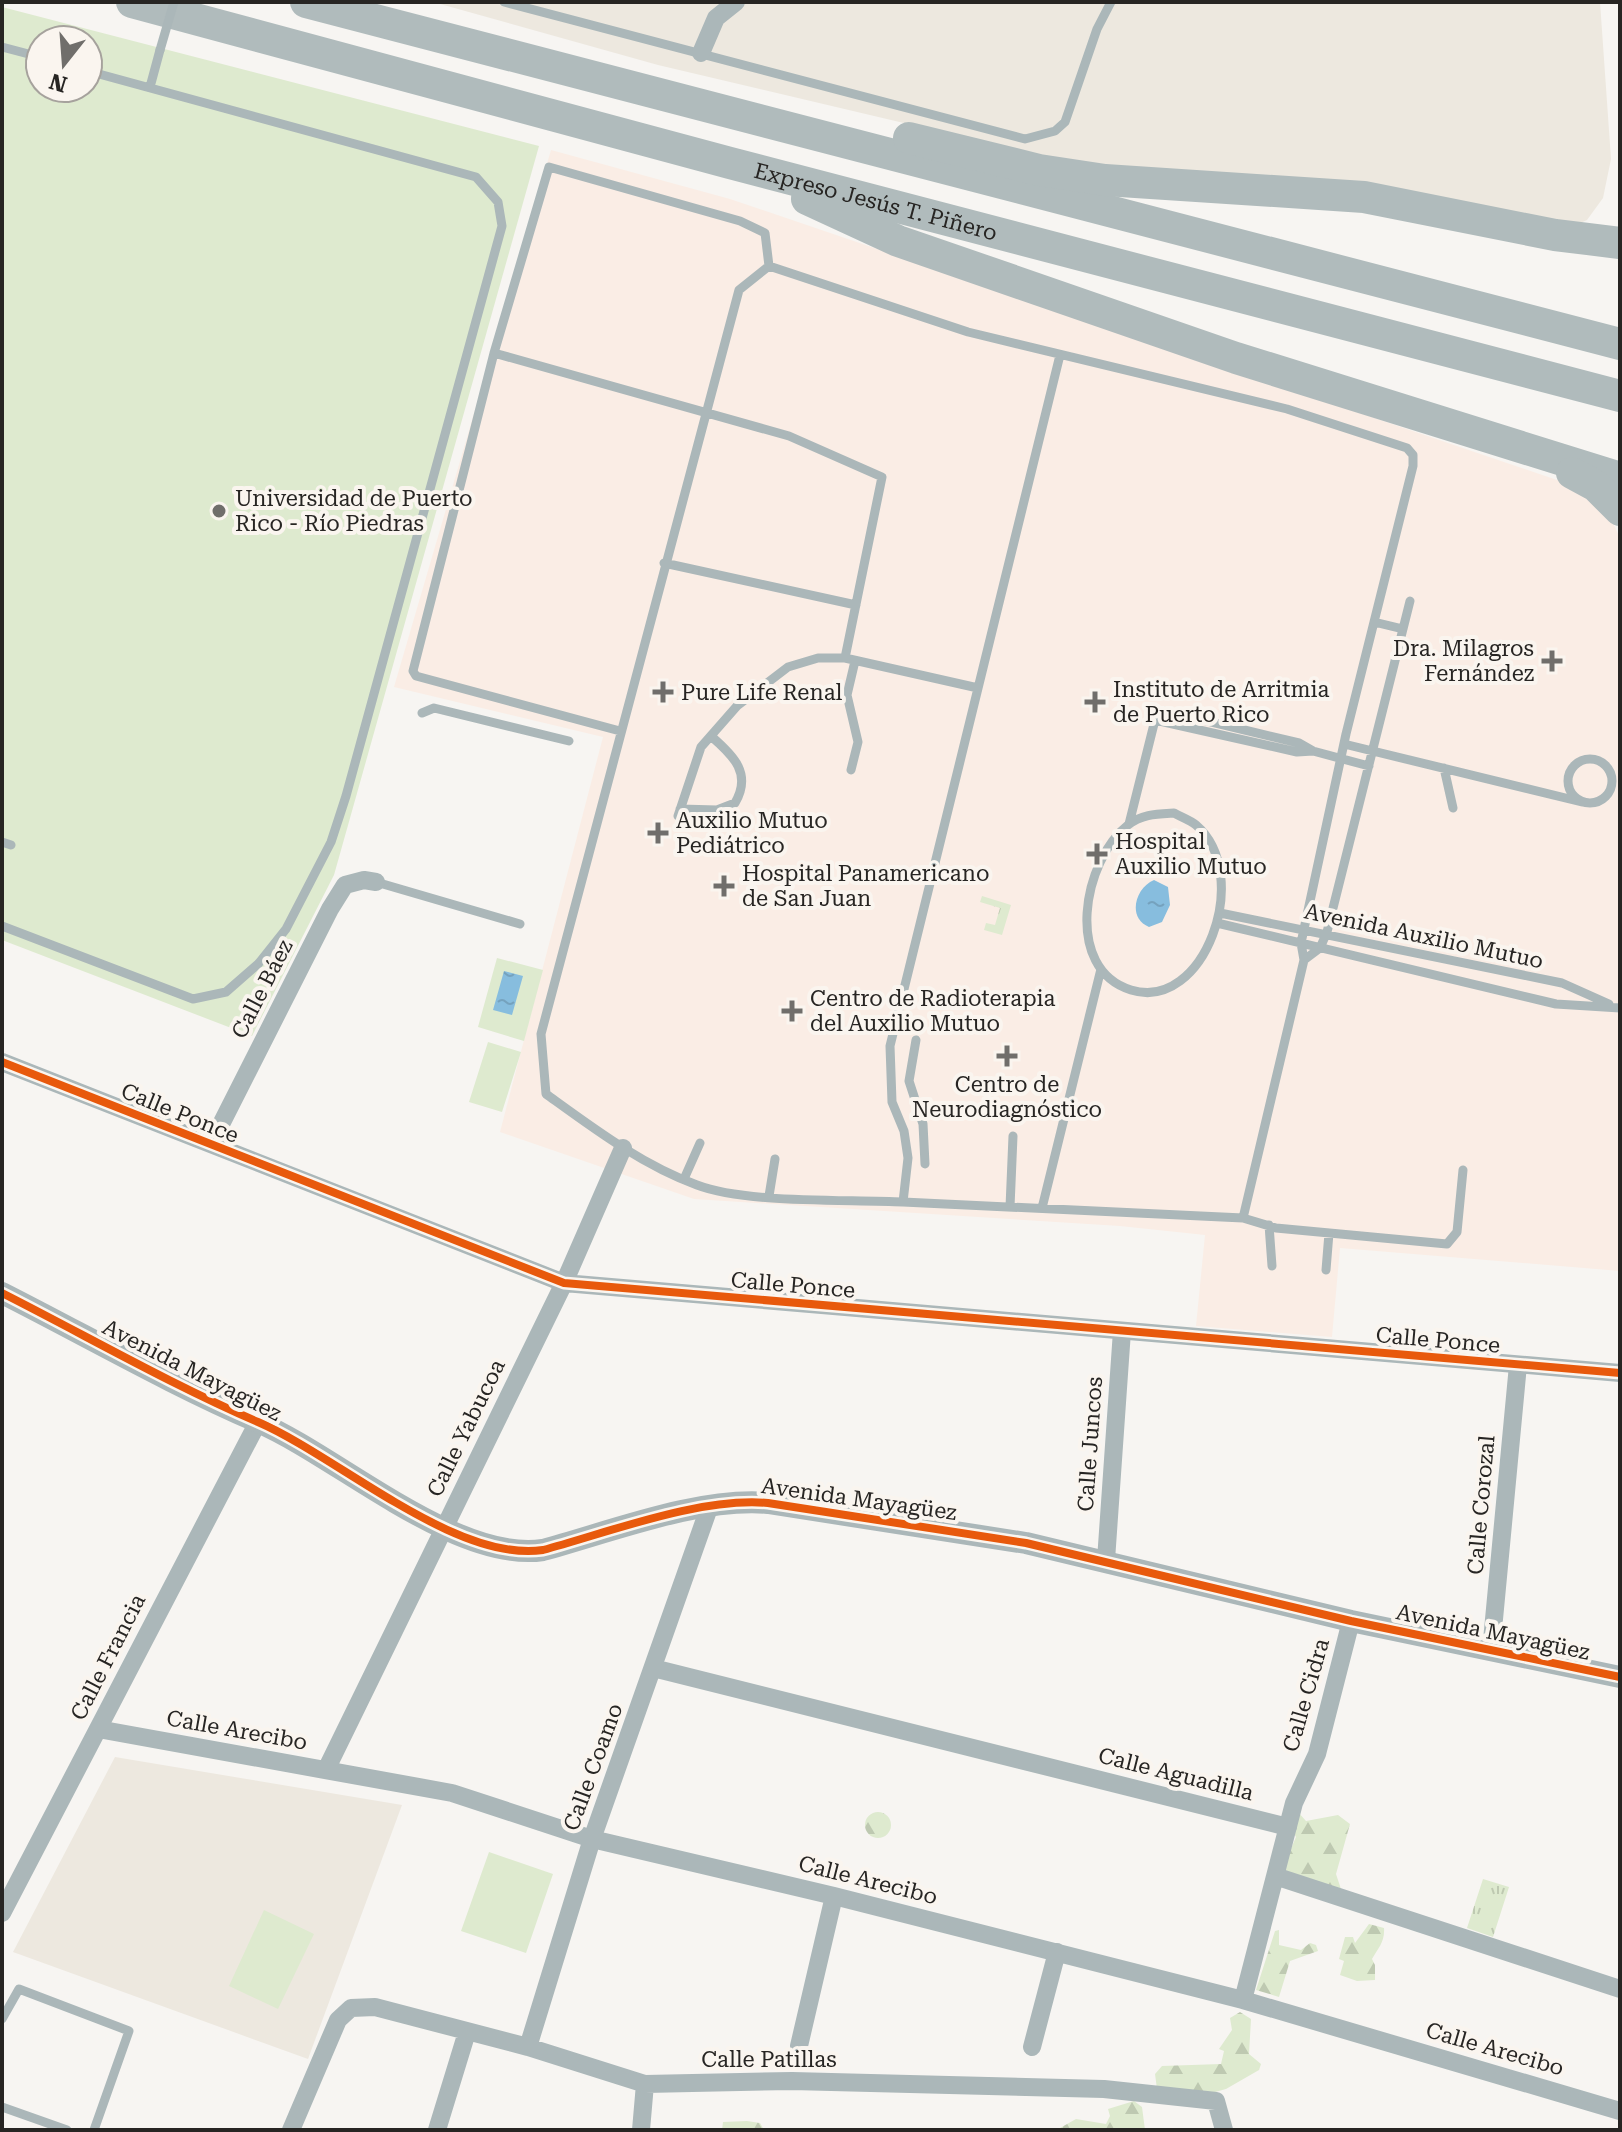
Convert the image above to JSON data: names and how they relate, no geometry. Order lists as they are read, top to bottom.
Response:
{
  "streets": {
    "highway": ["Expreso Jesús T. Piñero"],
    "street": [
      "Calle Báez",
      "Calle Ponce",
      "Avenida Mayagüez",
      "Calle Yabucoa",
      "Calle Juncos",
      "Calle Corozal",
      "Calle Francia",
      "Calle Cidra",
      "Calle Arecibo",
      "Calle Coamo",
      "Calle Aguadilla",
      "Calle Patillas"
    ],
    "lane": ["Avenida Auxilio Mutuo"]
  },
  "crossings": [
    ["Calle Báez", "Calle Ponce"],
    ["Calle Ponce", "Calle Yabucoa"],
    ["Calle Ponce", "Calle Juncos"],
    ["Calle Ponce", "Calle Corozal"],
    ["Avenida Mayagüez", "Calle Yabucoa"],
    ["Avenida Mayagüez", "Calle Juncos"],
    ["Avenida Mayagüez", "Calle Corozal"],
    ["Avenida Mayagüez", "Calle Francia"],
    ["Avenida Mayagüez", "Calle Cidra"],
    ["Avenida Mayagüez", "Calle Coamo"],
    ["Calle Yabucoa", "Calle Arecibo"],
    ["Calle Francia", "Calle Arecibo"],
    ["Calle Cidra", "Calle Aguadilla"],
    ["Calle Arecibo", "Calle Coamo"],
    ["Calle Coamo", "Calle Aguadilla"],
    ["Calle Coamo", "Calle Patillas"]
  ],
  "places": {
    "other": ["Universidad de Puerto Rico - Río Piedras"],
    "health": [
      "Dra. Milagros Fernández",
      "Pure Life Renal",
      "Instituto de Arritmia de Puerto Rico",
      "Auxilio Mutuo Pediátrico",
      "Hospital Auxilio Mutuo",
      "Hospital Panamericano de San Juan",
      "Centro de Radioterapia del Auxilio Mutuo",
      "Centro de Neurodiagnóstico"
    ]
  },
  "north": "bottom"
}
